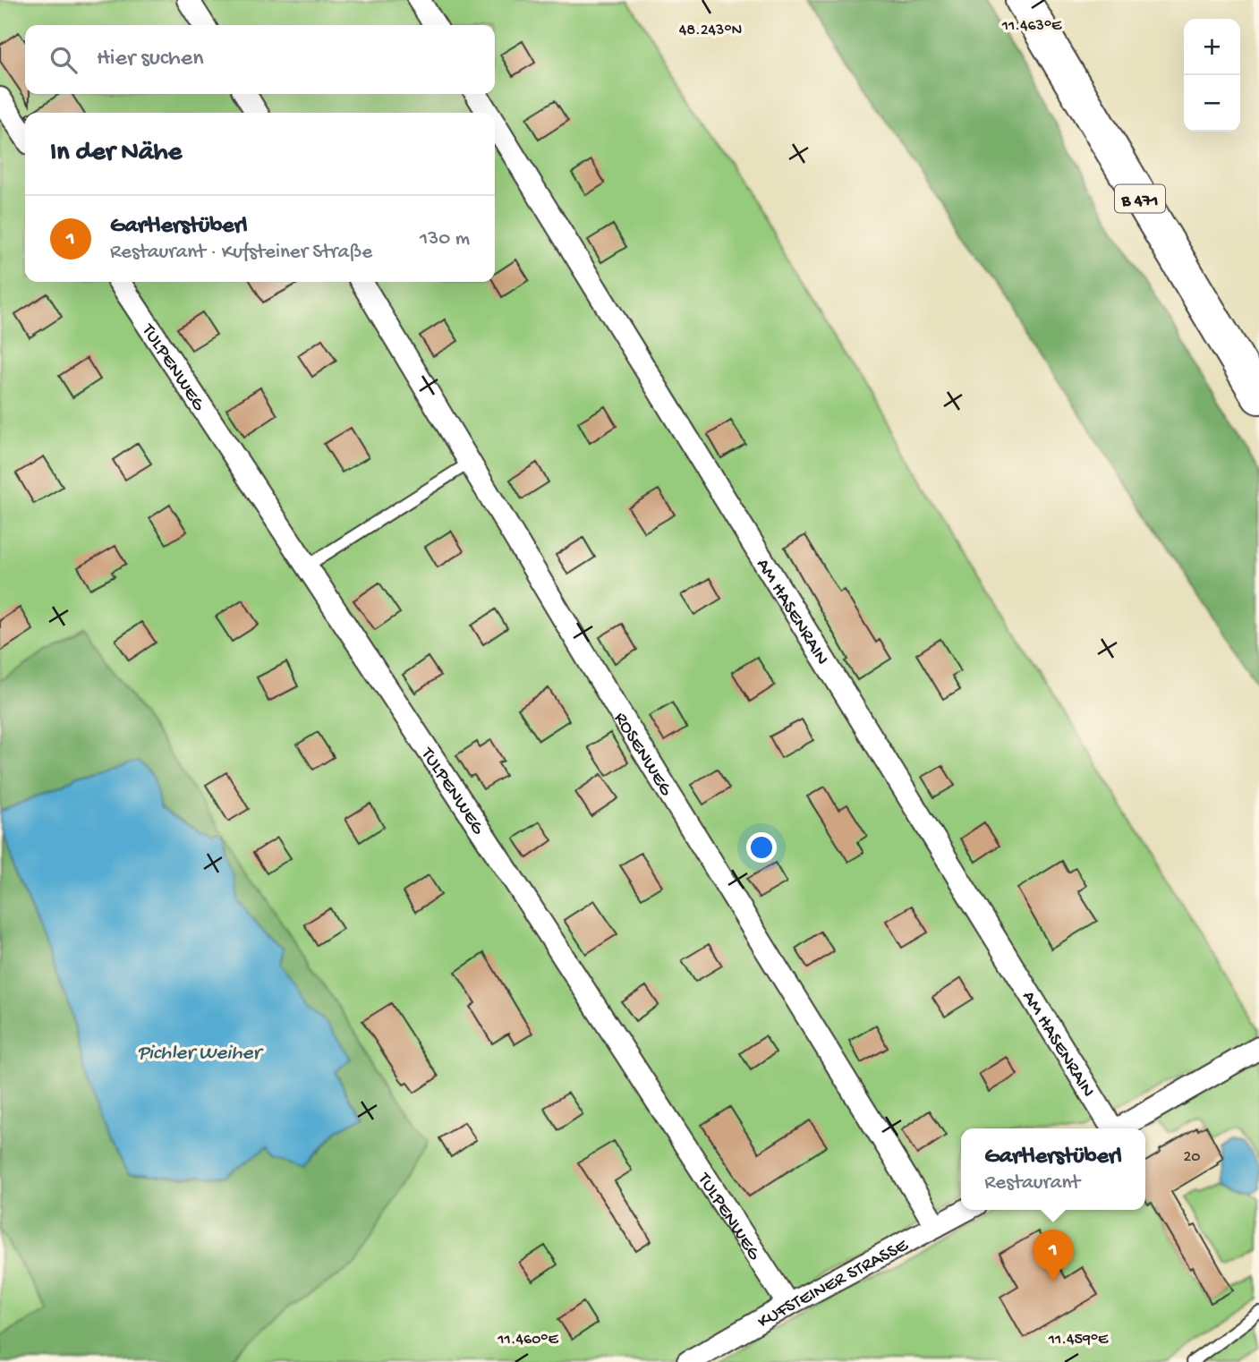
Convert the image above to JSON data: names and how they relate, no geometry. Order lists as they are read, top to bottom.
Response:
{
  "streets": {
    "highway": ["B 471"],
    "street": [
      "TULPENWEG",
      "AM HASENRAIN",
      "ROSENWEG",
      "KUFSTEINER STRASSE"
    ]
  },
  "crossings": [
    ["TULPENWEG", "KUFSTEINER STRASSE"],
    ["ROSENWEG", "KUFSTEINER STRASSE"]
  ],
  "water": ["Pichler Weiher"],
  "house_numbers": ["20"],
  "page": {
    "map_buttons": ["+", "−"],
    "search": "Hier suchen",
    "heading": "In der Nähe",
    "list": [
      {
        "mark": "1",
        "name": "Gartlerstüberl",
        "note": "Restaurant · Kufsteiner Straße",
        "value": "130 m"
      }
    ],
    "popup": ["Gartlerstüberl", "Restaurant"],
    "pins": "1"
  },
  "coordinates": [
    "11.463°E",
    "48.243°N",
    "11.460°E",
    "11.459°E"
  ]
}
